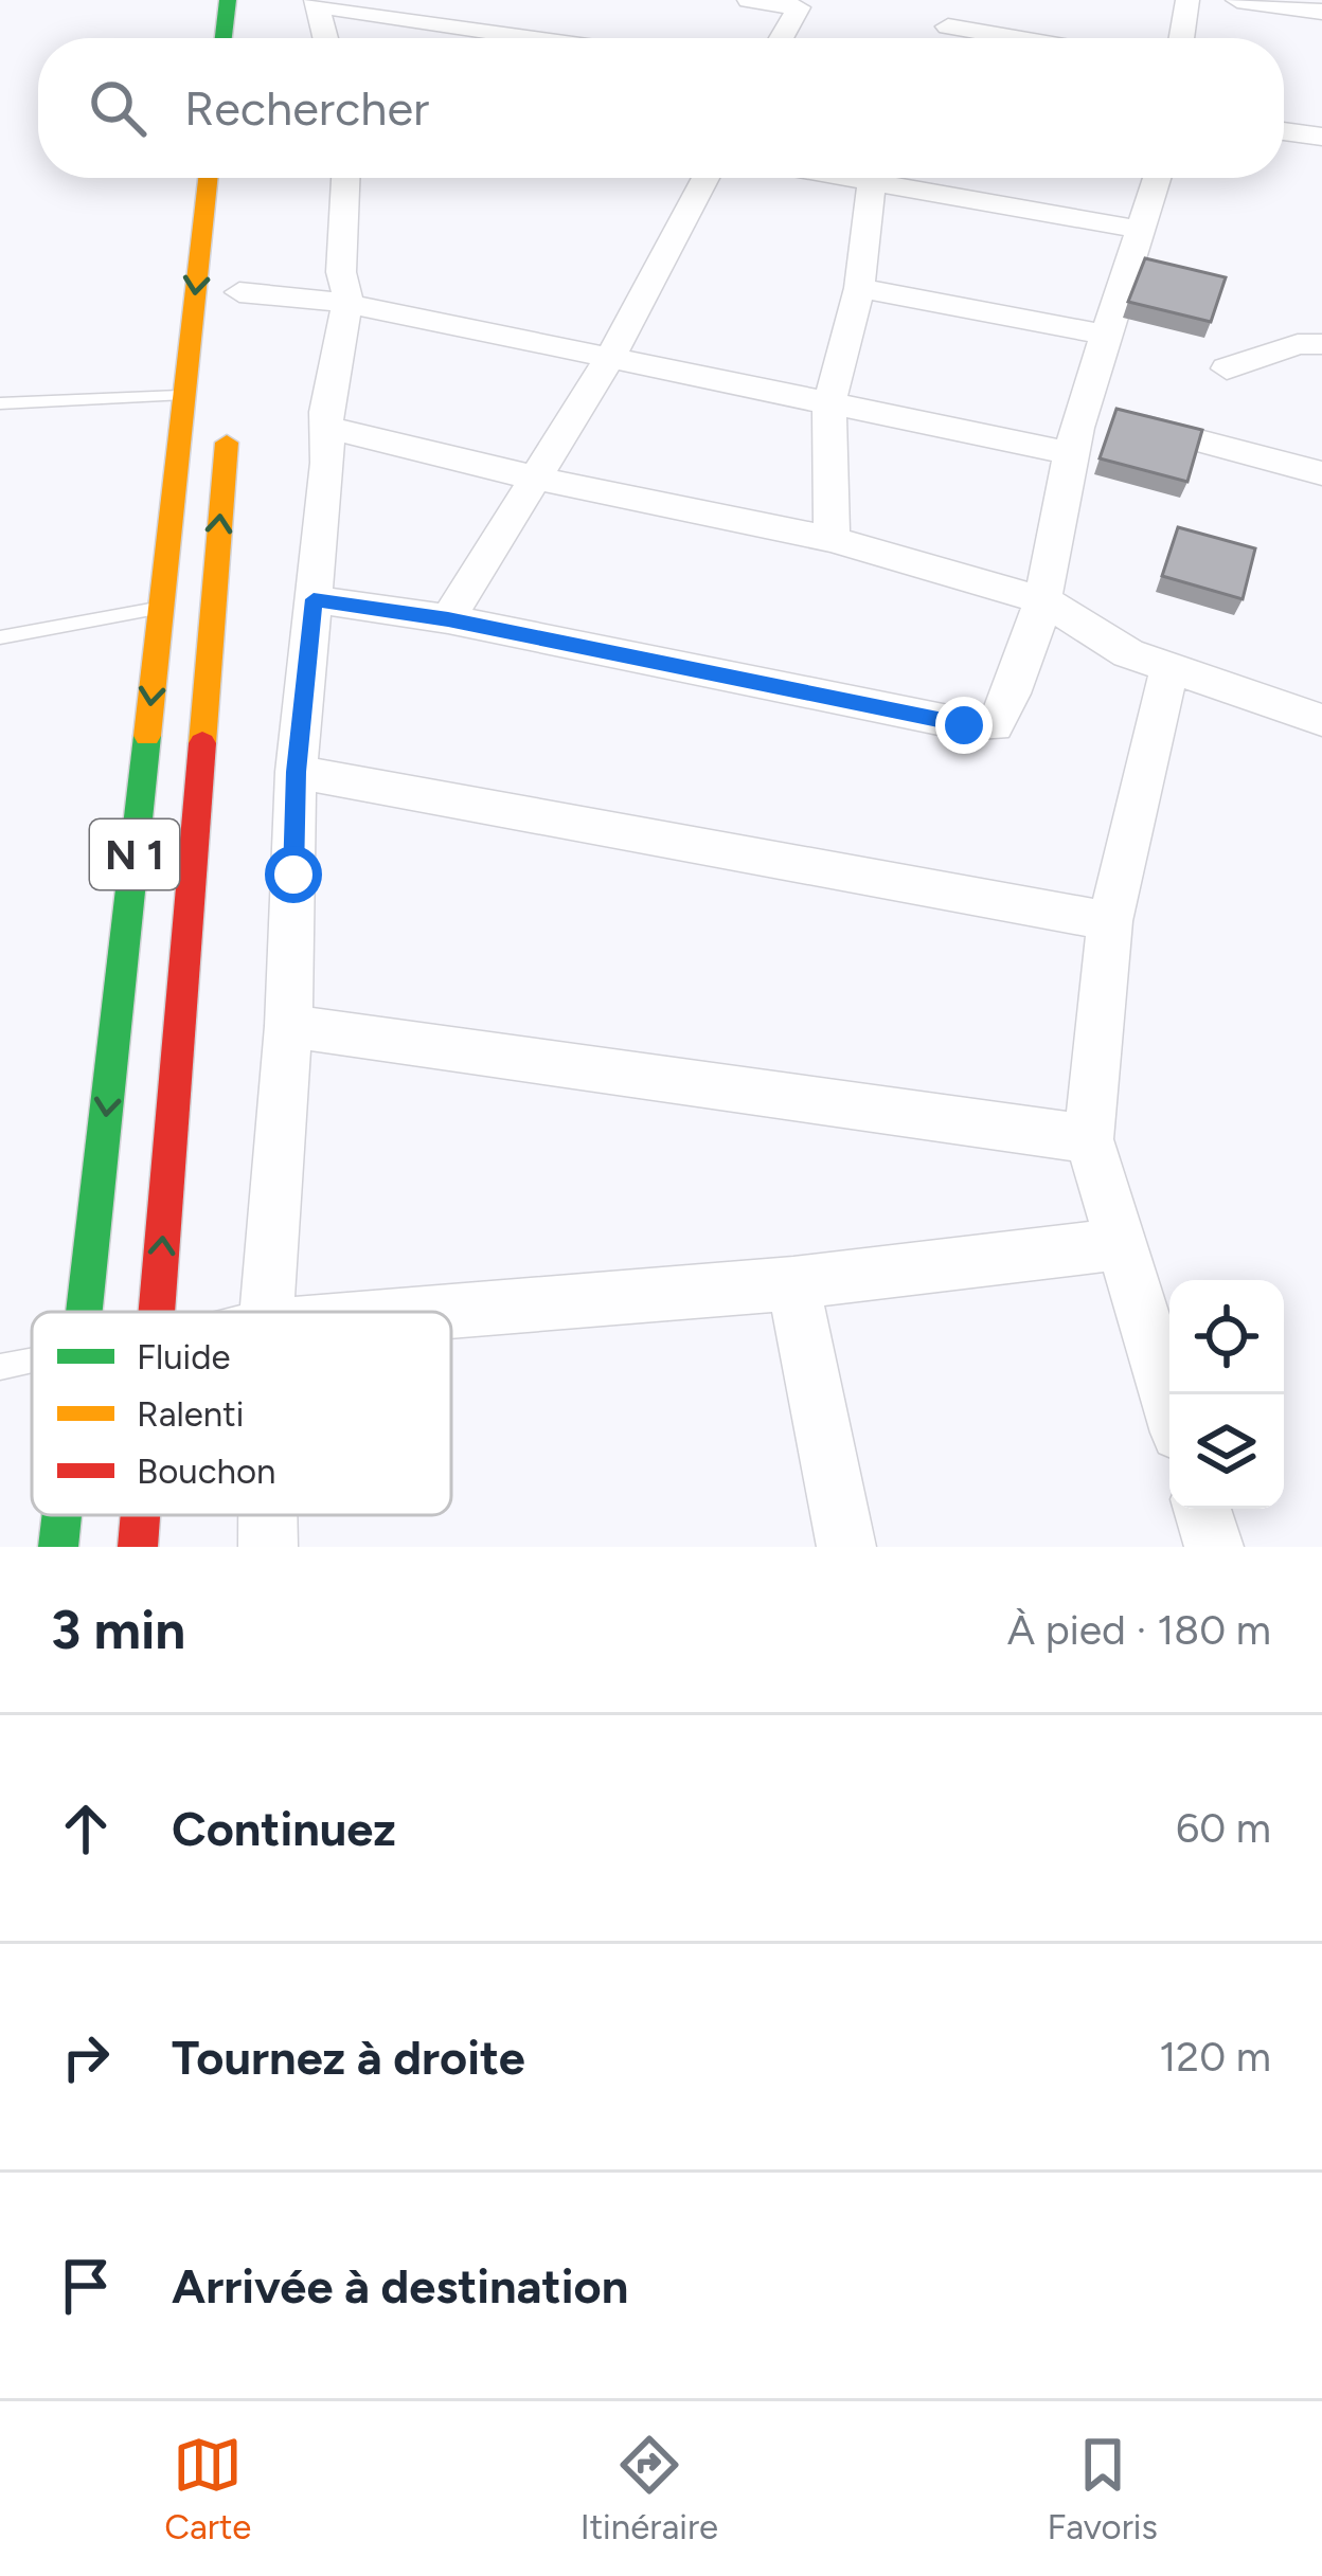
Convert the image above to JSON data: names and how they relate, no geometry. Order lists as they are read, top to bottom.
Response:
{
  "streets": {
    "highway": ["N 1"]
  },
  "legend": ["Fluide", "Ralenti", "Bouchon"],
  "page": {
    "search": "Rechercher",
    "heading": ["3 min", "À pied · 180 m"],
    "list": [
      ["Continuez", "60 m"],
      ["Tournez à droite", "120 m"],
      "Arrivée à destination"
    ],
    "nav": ["Carte", "Itinéraire", "Favoris"]
  }
}
